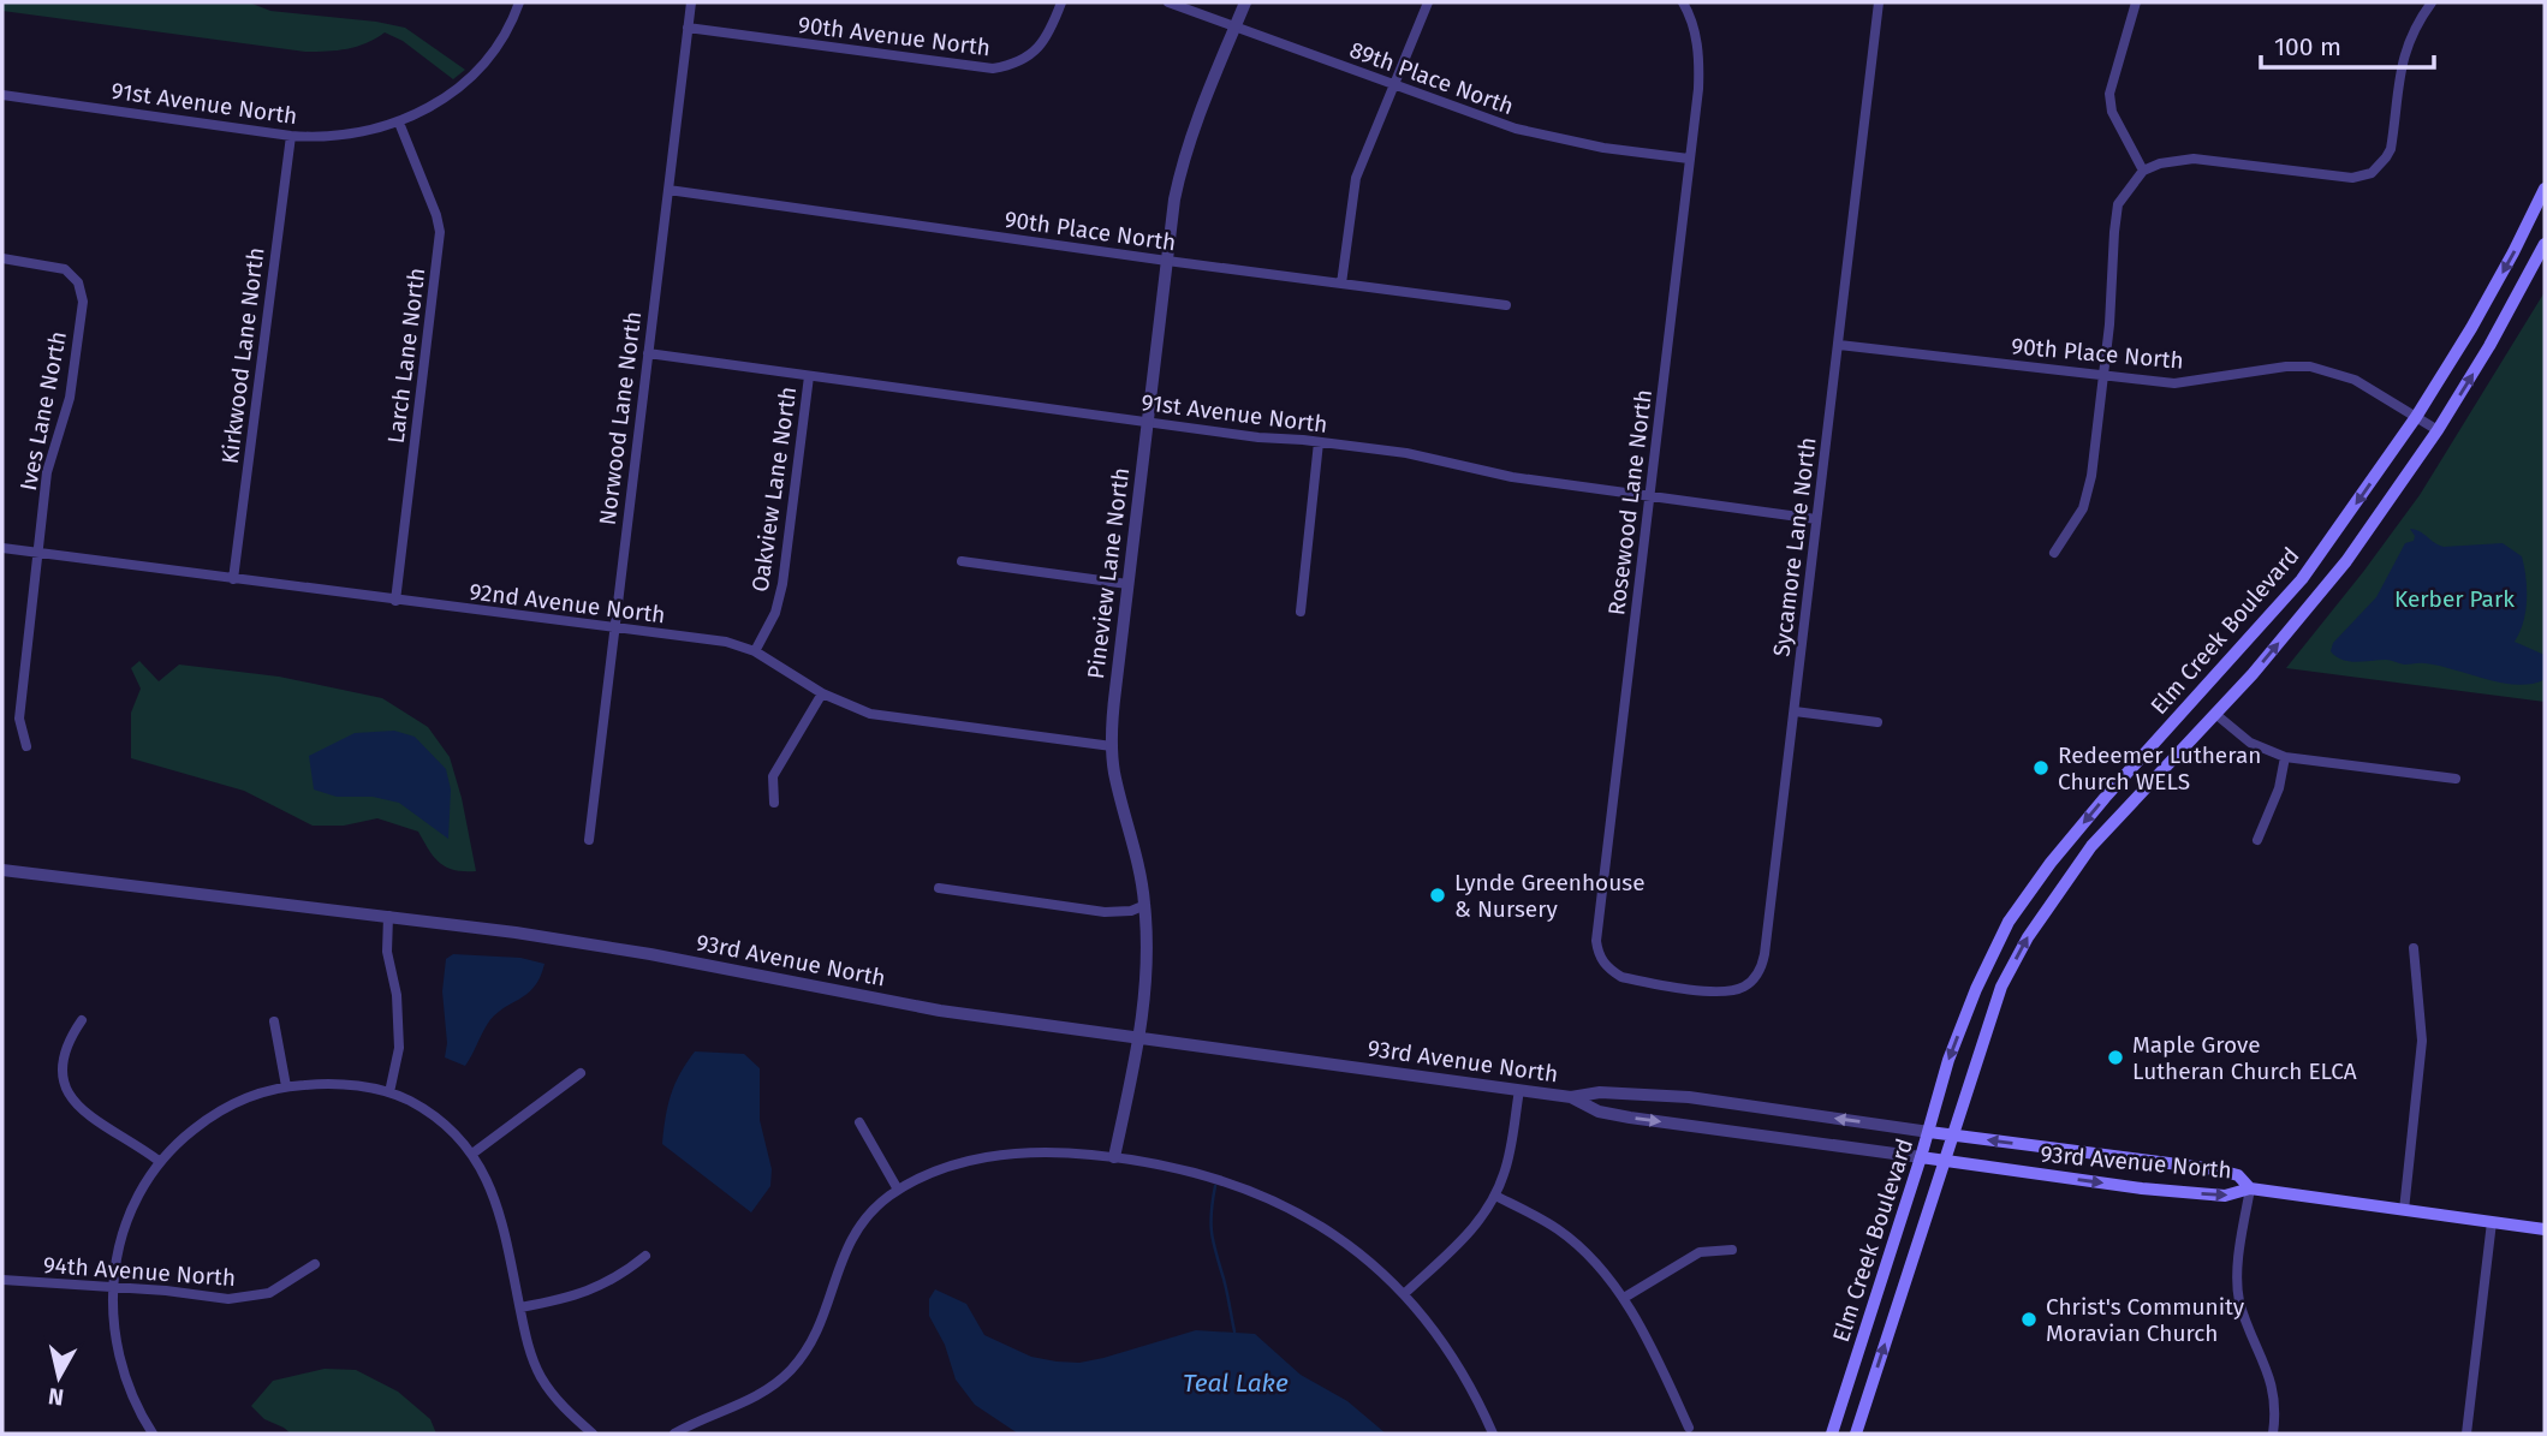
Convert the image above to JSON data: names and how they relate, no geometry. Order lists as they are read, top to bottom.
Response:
{
  "streets": {
    "main road": ["Elm Creek Boulevard", "93rd Avenue North"],
    "street": [
      "90th Avenue North",
      "89th Place North",
      "91st Avenue North",
      "90th Place North",
      "Kirkwood Lane North",
      "Larch Lane North",
      "Ives Lane North",
      "Norwood Lane North",
      "Oakview Lane North",
      "Rosewood Lane North",
      "Sycamore Lane North",
      "Pineview Lane North",
      "92nd Avenue North",
      "94th Avenue North"
    ]
  },
  "crossings": [
    ["90th Avenue North", "Norwood Lane North"],
    ["89th Place North", "Rosewood Lane North"],
    ["89th Place North", "Pineview Lane North"],
    ["91st Avenue North", "Kirkwood Lane North"],
    ["91st Avenue North", "Larch Lane North"],
    ["91st Avenue North", "Norwood Lane North"],
    ["91st Avenue North", "Oakview Lane North"],
    ["91st Avenue North", "Rosewood Lane North"],
    ["91st Avenue North", "Sycamore Lane North"],
    ["91st Avenue North", "Pineview Lane North"],
    ["90th Place North", "Norwood Lane North"],
    ["90th Place North", "Sycamore Lane North"],
    ["90th Place North", "Pineview Lane North"],
    ["90th Place North", "Elm Creek Boulevard"],
    ["Kirkwood Lane North", "92nd Avenue North"],
    ["Larch Lane North", "92nd Avenue North"],
    ["Ives Lane North", "92nd Avenue North"],
    ["Norwood Lane North", "92nd Avenue North"],
    ["Oakview Lane North", "92nd Avenue North"],
    ["Rosewood Lane North", "Sycamore Lane North"],
    ["Pineview Lane North", "92nd Avenue North"],
    ["Pineview Lane North", "93rd Avenue North"],
    ["Elm Creek Boulevard", "93rd Avenue North"]
  ],
  "water": ["Teal Lake"],
  "parks": ["Kerber Park"],
  "places": [
    "Redeemer Lutheran Church WELS",
    "Lynde Greenhouse & Nursery",
    "Maple Grove Lutheran Church ELCA",
    "Christ's Community Moravian Church"
  ],
  "scale_bar": "100 m",
  "north": "bottom"
}
